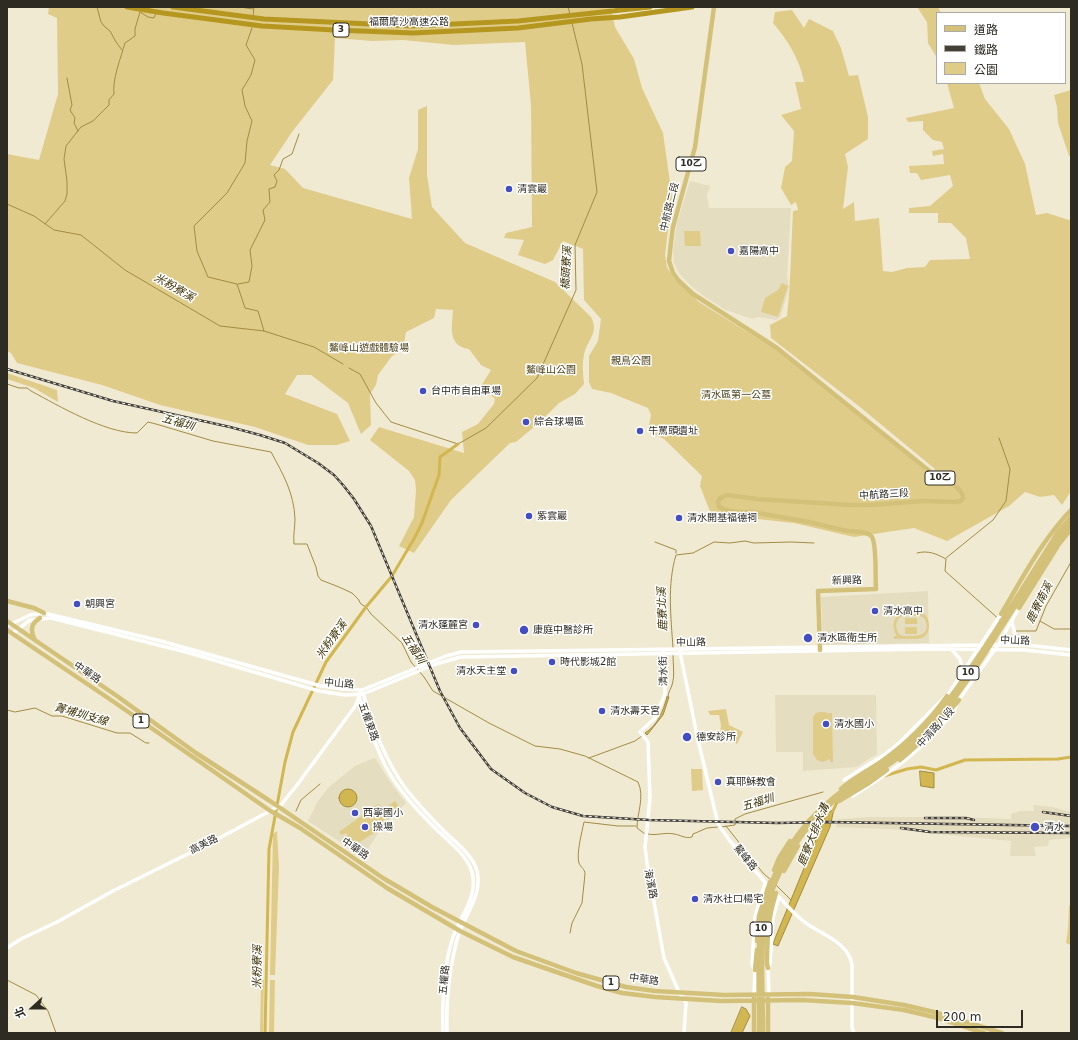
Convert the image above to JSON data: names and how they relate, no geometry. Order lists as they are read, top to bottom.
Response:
{
  "streets": {
    "highway": ["福爾摩沙高速公路", "3"],
    "main road": [
      "10乙",
      "中航路二段",
      "中航路三段",
      "新興路",
      "中華路",
      "10",
      "1"
    ],
    "street": [
      "中山路",
      "清水街",
      "五權東路",
      "中清路八段",
      "高美路",
      "鰲峰路",
      "海濱路",
      "五權路"
    ]
  },
  "crossings": [
    ["中航路二段", "中航路三段"],
    ["中航路三段", "新興路"],
    ["新興路", "中山路"],
    ["中山路", "清水街"],
    ["中山路", "五權東路"],
    ["中山路", "中清路八段"],
    ["中山路", "高美路"],
    ["中山路", "鰲峰路"],
    ["清水街", "海濱路"],
    ["中華路", "1"],
    ["中華路", "五權東路"],
    ["中華路", "高美路"],
    ["中華路", "鰲峰路"],
    ["中華路", "海濱路"],
    ["中華路", "五權路"],
    ["五權東路", "高美路"],
    ["五權東路", "五權路"]
  ],
  "water": [
    "橋頭寮溪",
    "米粉寮溪",
    "五福圳",
    "鹿寮南溪",
    "鹿寮北溪",
    "菁埔圳支線",
    "鹿寮大排水溝"
  ],
  "parks": [
    "鰲峰山遊戲體驗場",
    "親鳥公園",
    "鰲峰山公園",
    "清水區第一公墓"
  ],
  "places": [
    "清雲巖",
    "嘉陽高中",
    "台中市自由車場",
    "綜合球場區",
    "牛罵頭遺址",
    "紫雲巖",
    "清水開基福德祠",
    "朝興宮",
    "清水高中",
    "清水蓬麓宮",
    "康庭中醫診所",
    "清水區衛生所",
    "時代影城2館",
    "清水天主堂",
    "清水壽天宮",
    "清水國小",
    "德安診所",
    "真耶穌教會",
    "西寧國小",
    "操場",
    "清水",
    "清水社口楊宅"
  ],
  "legend": ["道路", "鐵路", "公園"],
  "scale_bar": "200 m",
  "north": "left"
}
